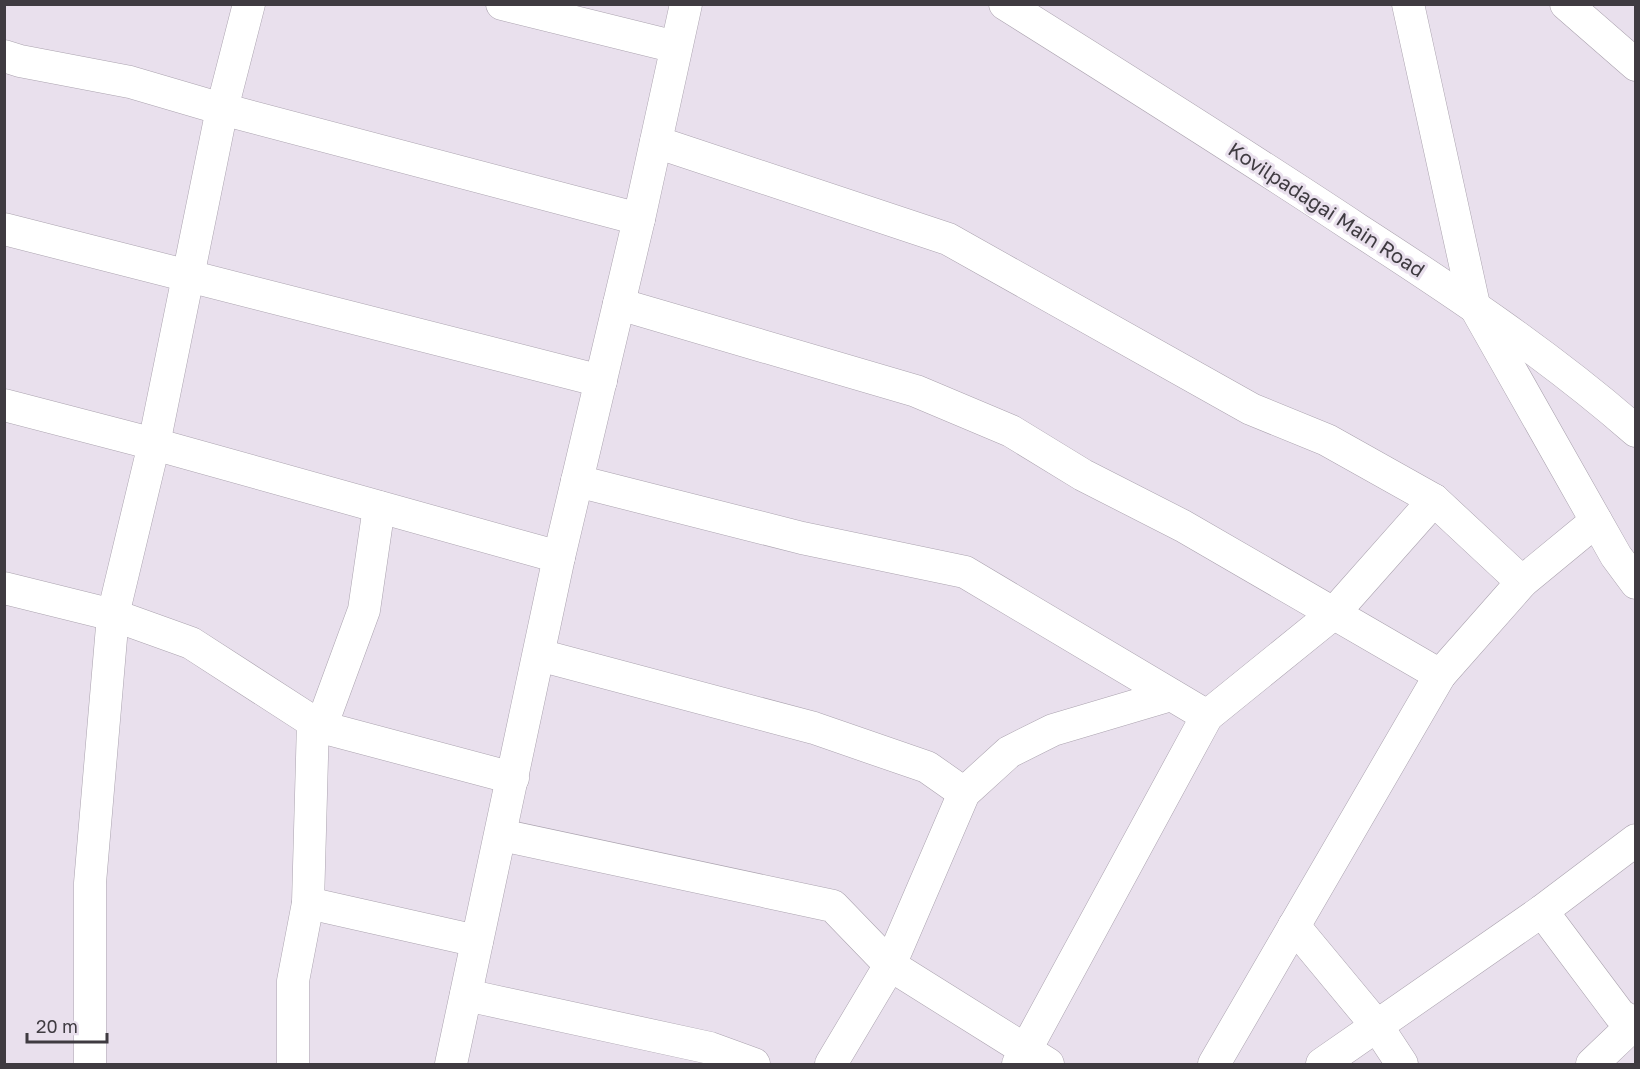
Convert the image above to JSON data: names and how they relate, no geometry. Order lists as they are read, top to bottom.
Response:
{
  "streets": {
    "street": ["Kovilpadagai Main Road"]
  },
  "scale_bar": "20 m"
}
